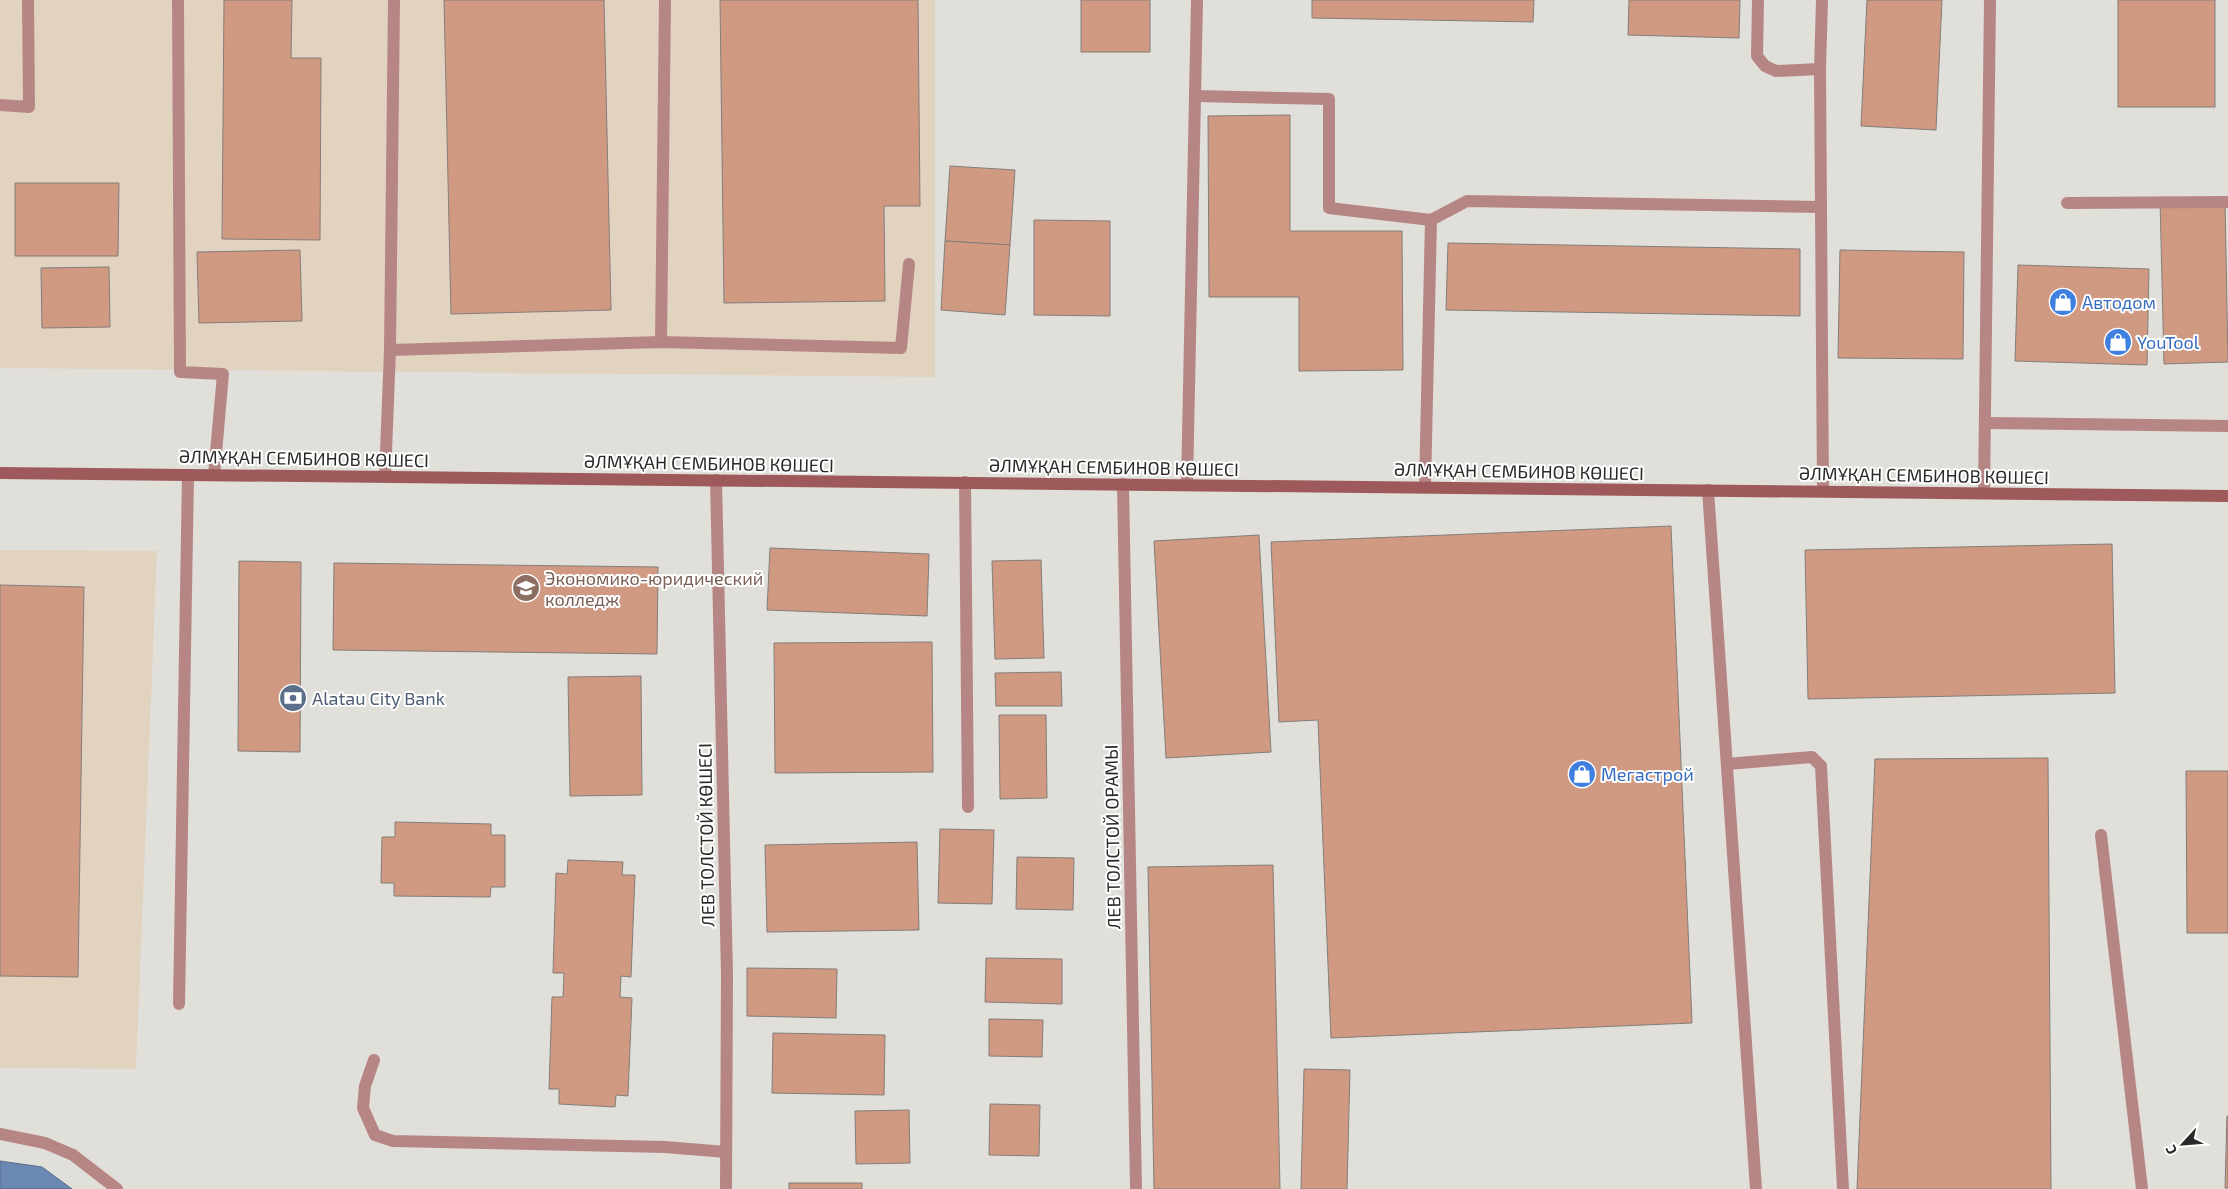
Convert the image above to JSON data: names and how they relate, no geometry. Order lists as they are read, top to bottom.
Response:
{
  "streets": {
    "street": ["ӘЛМҰҚАН СЕМБИНОВ КӨШЕСІ", "ЛЕВ ТОЛСТОЙ КӨШЕСІ", "ЛЕВ ТОЛСТОЙ ОРАМЫ"]
  },
  "crossings": [
    ["ӘЛМҰҚАН СЕМБИНОВ КӨШЕСІ", "ЛЕВ ТОЛСТОЙ КӨШЕСІ"],
    ["ӘЛМҰҚАН СЕМБИНОВ КӨШЕСІ", "ЛЕВ ТОЛСТОЙ ОРАМЫ"]
  ],
  "places": {
    "shop": ["Автодом", "YouTool", "Мегастрой"],
    "school or university": ["Экономико-юридический колледж"],
    "bank": ["Alatau City Bank"]
  },
  "north": "bottom left"
}
